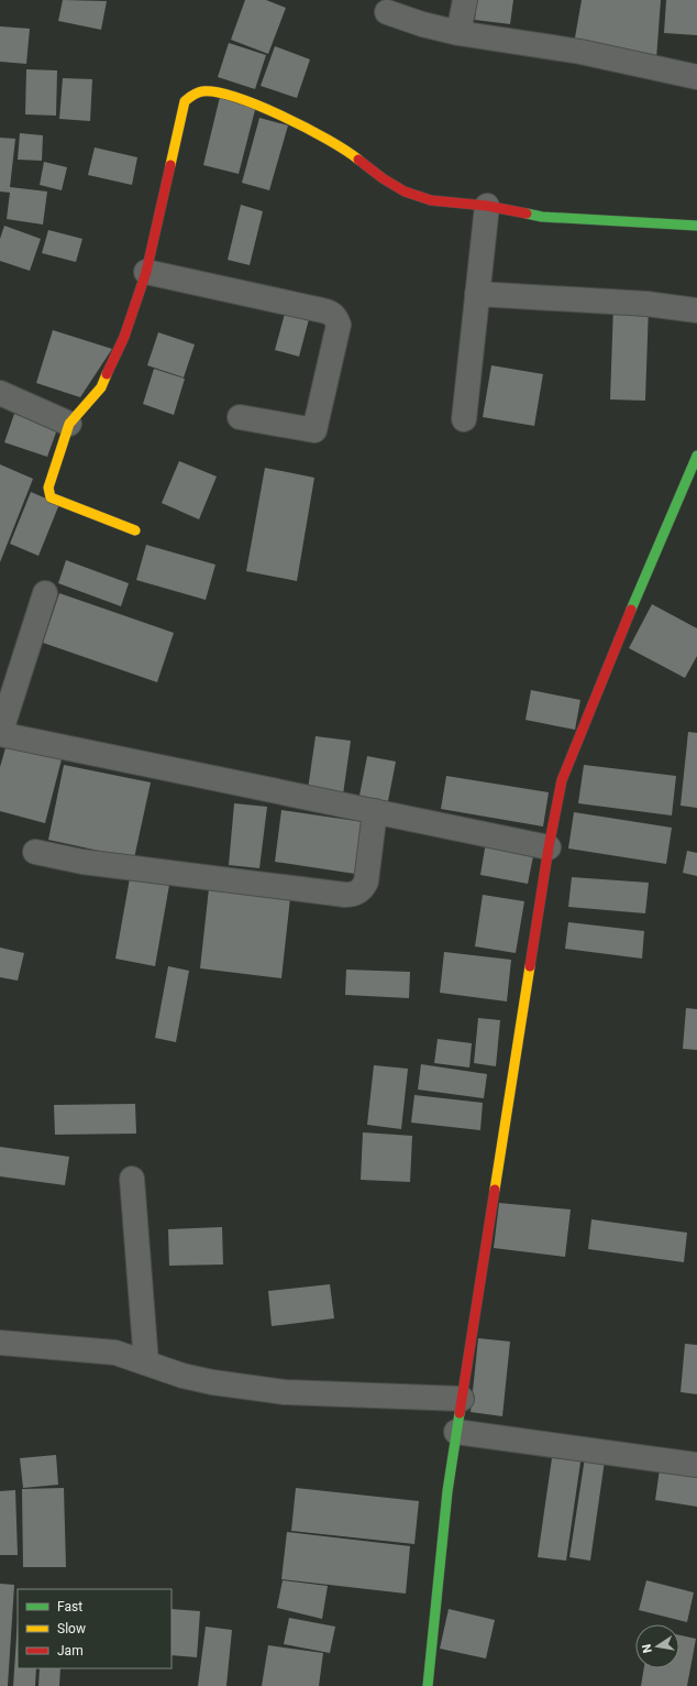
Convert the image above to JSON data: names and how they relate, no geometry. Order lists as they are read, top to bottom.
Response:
{
  "legend": ["Fast", "Slow", "Jam"],
  "north": "left"
}
